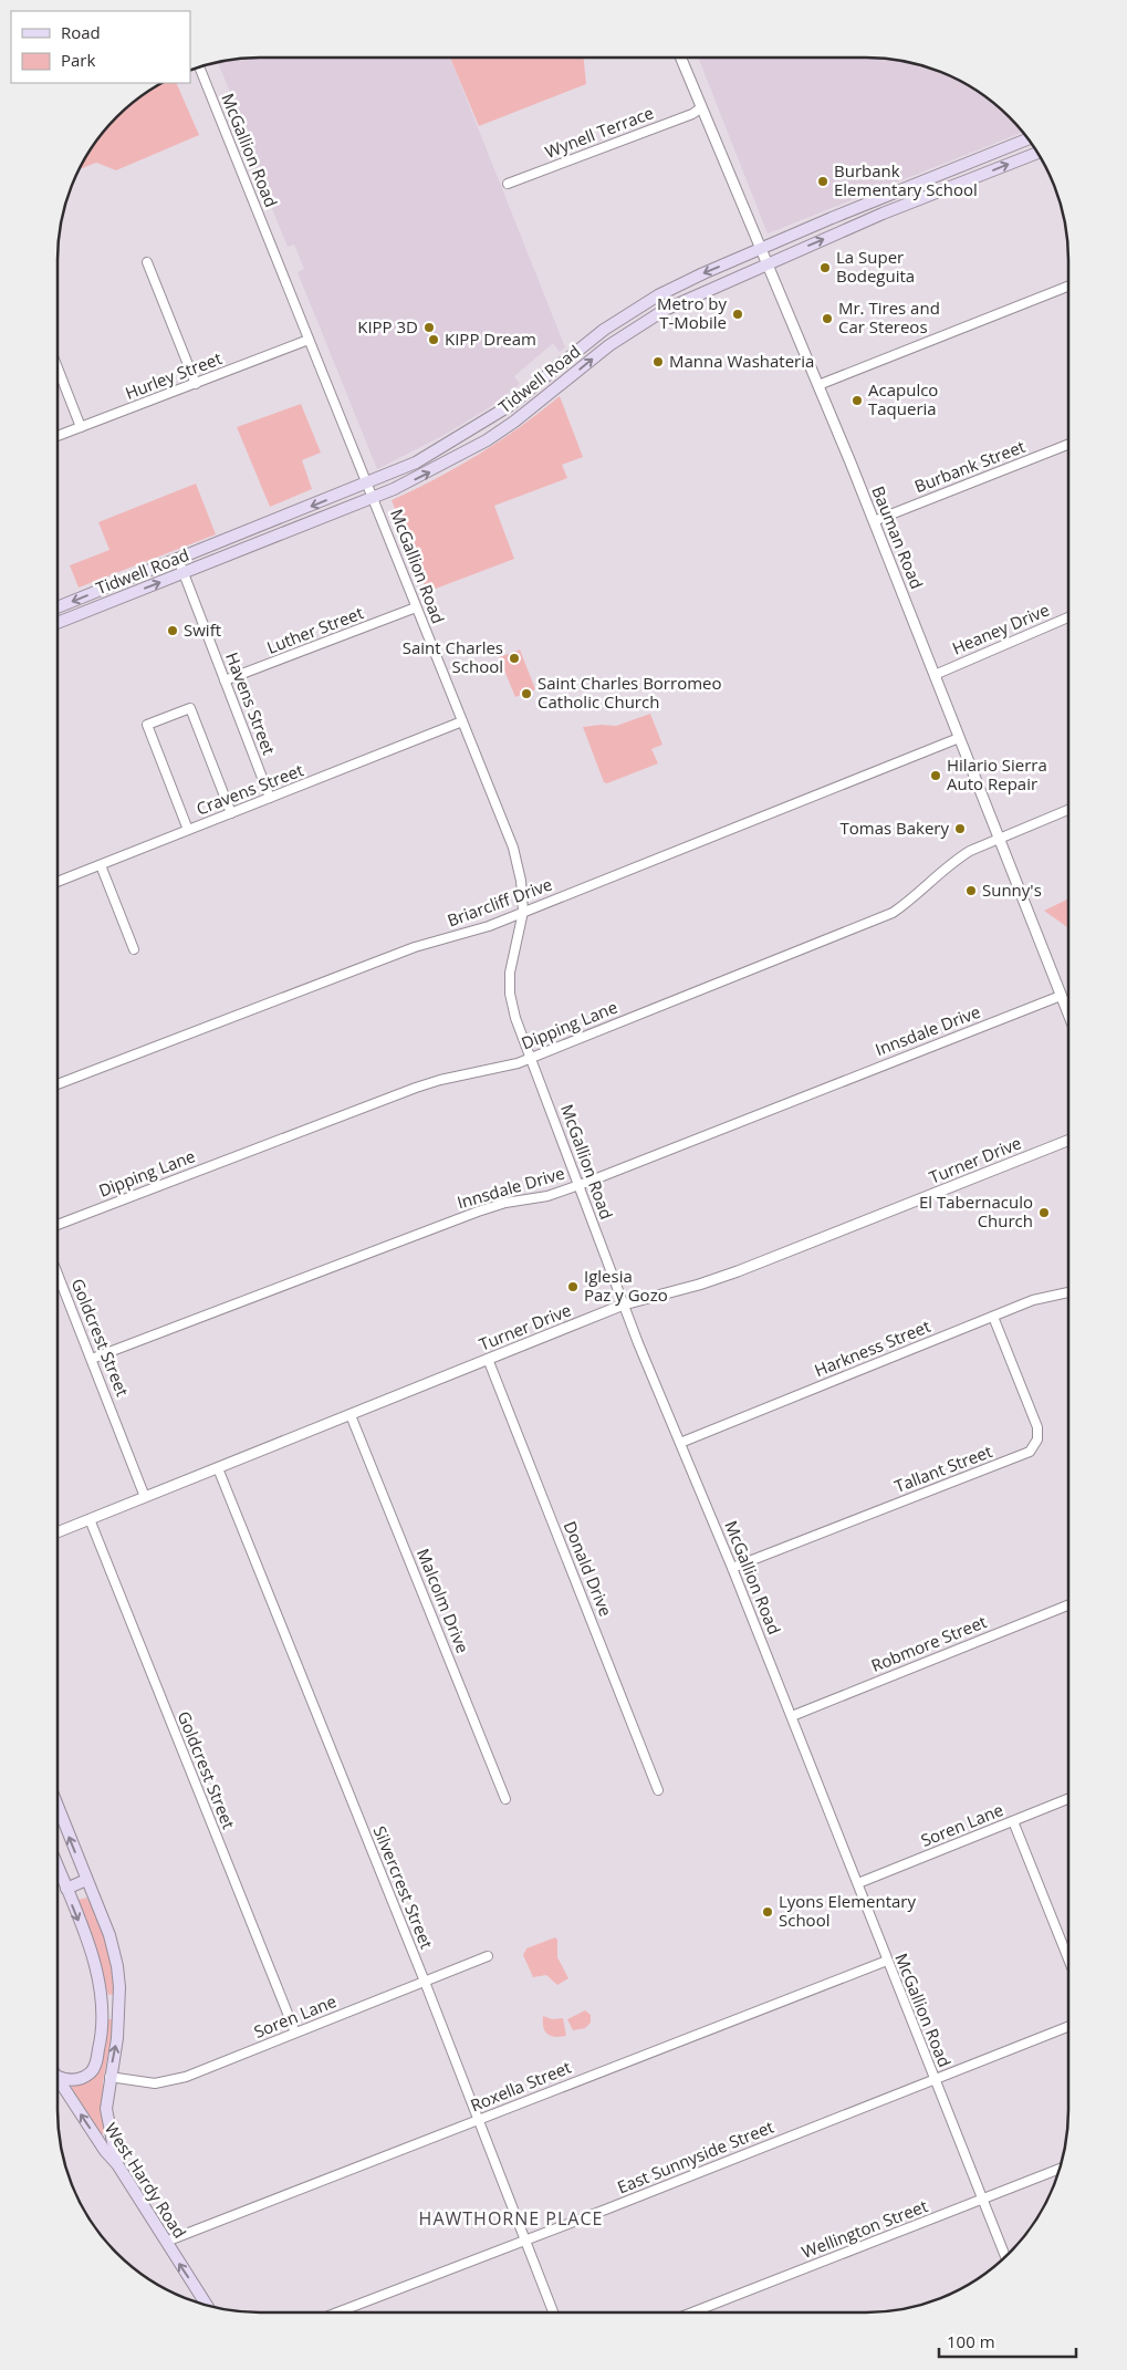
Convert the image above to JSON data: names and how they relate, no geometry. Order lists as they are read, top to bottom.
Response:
{
  "streets": {
    "main road": ["Tidwell Road", "West Hardy Road"],
    "street": [
      "Wynell Terrace",
      "McGallion Road",
      "Hurley Street",
      "Burbank Street",
      "Bauman Road",
      "Heaney Drive",
      "Luther Street",
      "Havens Street",
      "Cravens Street",
      "Briarcliff Drive",
      "Dipping Lane",
      "Innsdale Drive",
      "Turner Drive",
      "Goldcrest Street",
      "Harkness Street",
      "Tallant Street",
      "Donald Drive",
      "Malcolm Drive",
      "Robmore Street",
      "Soren Lane",
      "Silvercrest Street",
      "Roxella Street",
      "East Sunnyside Street",
      "Wellington Street"
    ]
  },
  "crossings": [
    ["Wynell Terrace", "Bauman Road"],
    ["McGallion Road", "Hurley Street"],
    ["McGallion Road", "Tidwell Road"],
    ["McGallion Road", "Luther Street"],
    ["McGallion Road", "Cravens Street"],
    ["McGallion Road", "Briarcliff Drive"],
    ["McGallion Road", "Dipping Lane"],
    ["McGallion Road", "Innsdale Drive"],
    ["McGallion Road", "Turner Drive"],
    ["McGallion Road", "Harkness Street"],
    ["McGallion Road", "Tallant Street"],
    ["McGallion Road", "Robmore Street"],
    ["McGallion Road", "Soren Lane"],
    ["McGallion Road", "Roxella Street"],
    ["McGallion Road", "East Sunnyside Street"],
    ["McGallion Road", "Wellington Street"],
    ["Tidwell Road", "Bauman Road"],
    ["Tidwell Road", "Havens Street"],
    ["Burbank Street", "Bauman Road"],
    ["Bauman Road", "Heaney Drive"],
    ["Bauman Road", "Briarcliff Drive"],
    ["Bauman Road", "Dipping Lane"],
    ["Bauman Road", "Innsdale Drive"],
    ["Luther Street", "Havens Street"],
    ["Havens Street", "Cravens Street"],
    ["Innsdale Drive", "Goldcrest Street"],
    ["Turner Drive", "Goldcrest Street"],
    ["Turner Drive", "Donald Drive"],
    ["Turner Drive", "Malcolm Drive"],
    ["Turner Drive", "Silvercrest Street"],
    ["Goldcrest Street", "Soren Lane"],
    ["Harkness Street", "Tallant Street"],
    ["Soren Lane", "Silvercrest Street"],
    ["Silvercrest Street", "Roxella Street"],
    ["Silvercrest Street", "East Sunnyside Street"],
    ["Roxella Street", "West Hardy Road"]
  ],
  "one_way": ["West Hardy Road"],
  "districts": ["HAWTHORNE PLACE"],
  "places": [
    "Burbank Elementary School",
    "La Super Bodeguita",
    "Metro by T-Mobile",
    "Mr. Tires and Car Stereos",
    "KIPP 3D",
    "KIPP Dream",
    "Manna Washateria",
    "Acapulco Taqueria",
    "Swift",
    "Saint Charles School",
    "Saint Charles Borromeo Catholic Church",
    "Hilario Sierra Auto Repair",
    "Tomas Bakery",
    "Sunny's",
    "El Tabernaculo Church",
    "Iglesia Paz y Gozo",
    "Lyons Elementary School"
  ],
  "legend": ["Road", "Park"],
  "scale_bar": "100 m"
}
